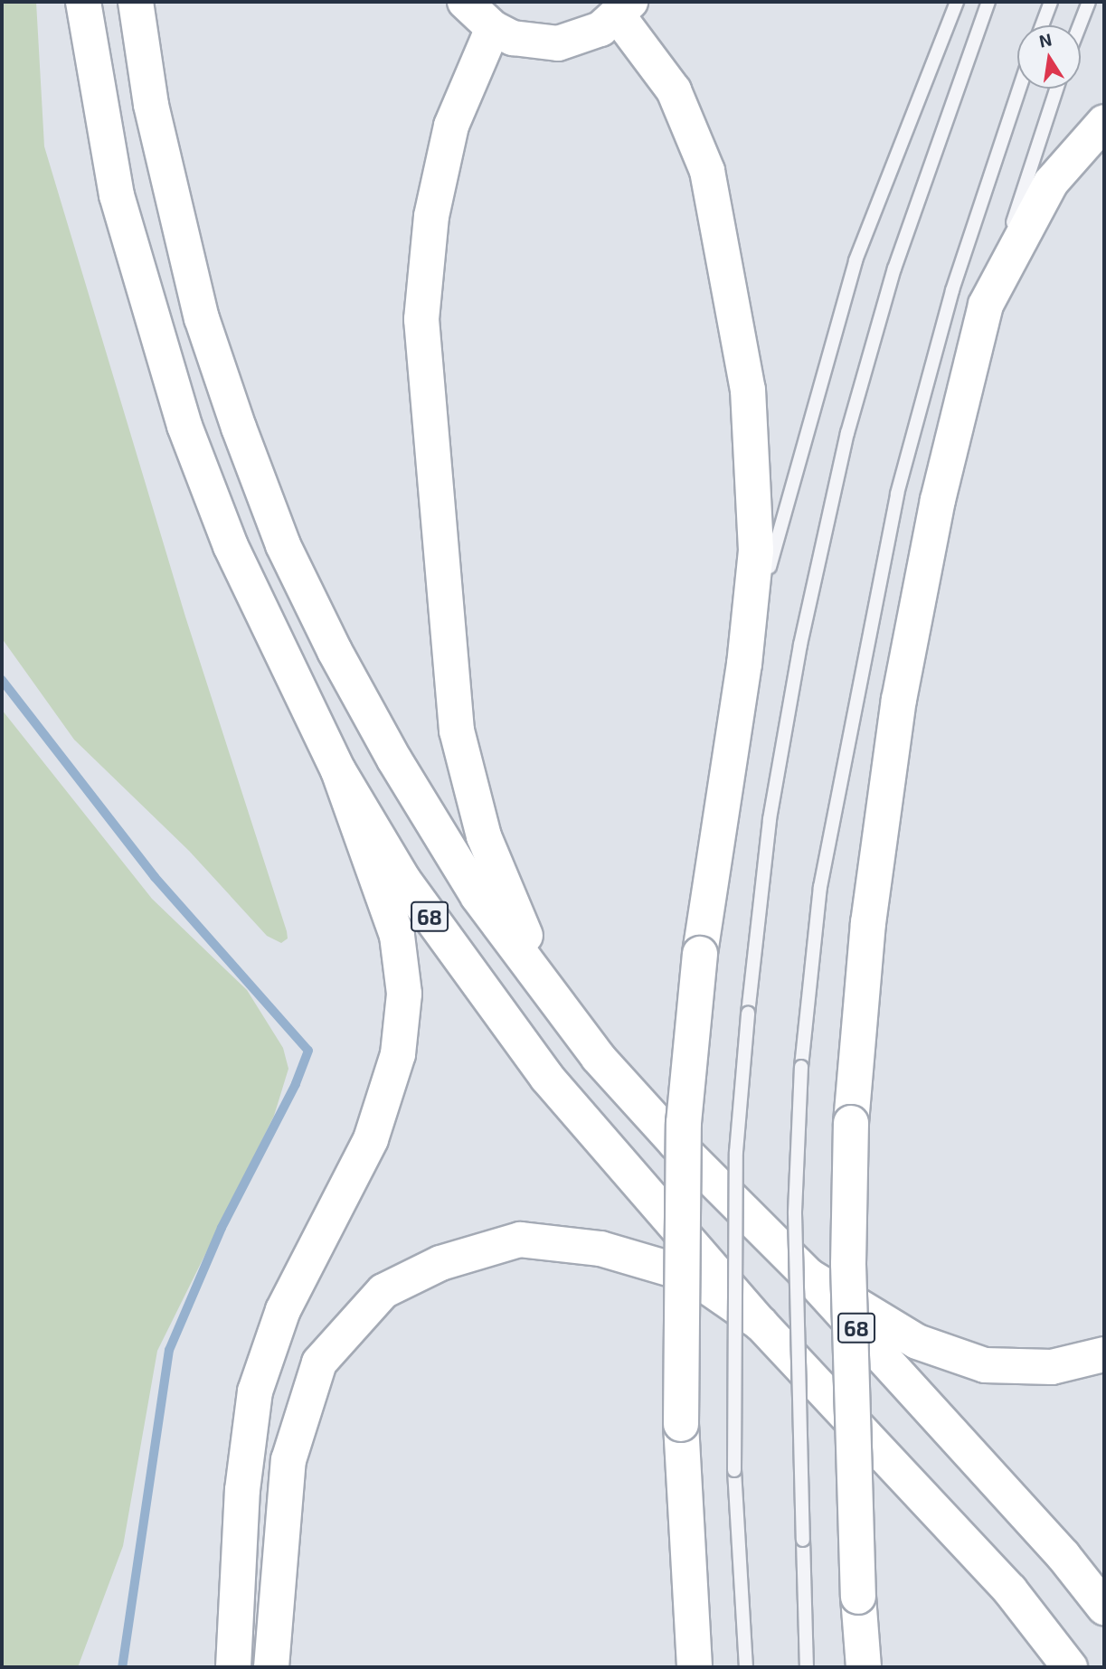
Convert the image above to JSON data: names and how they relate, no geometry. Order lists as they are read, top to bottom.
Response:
{
  "streets": {
    "main road": ["68"]
  },
  "north": "top"
}
